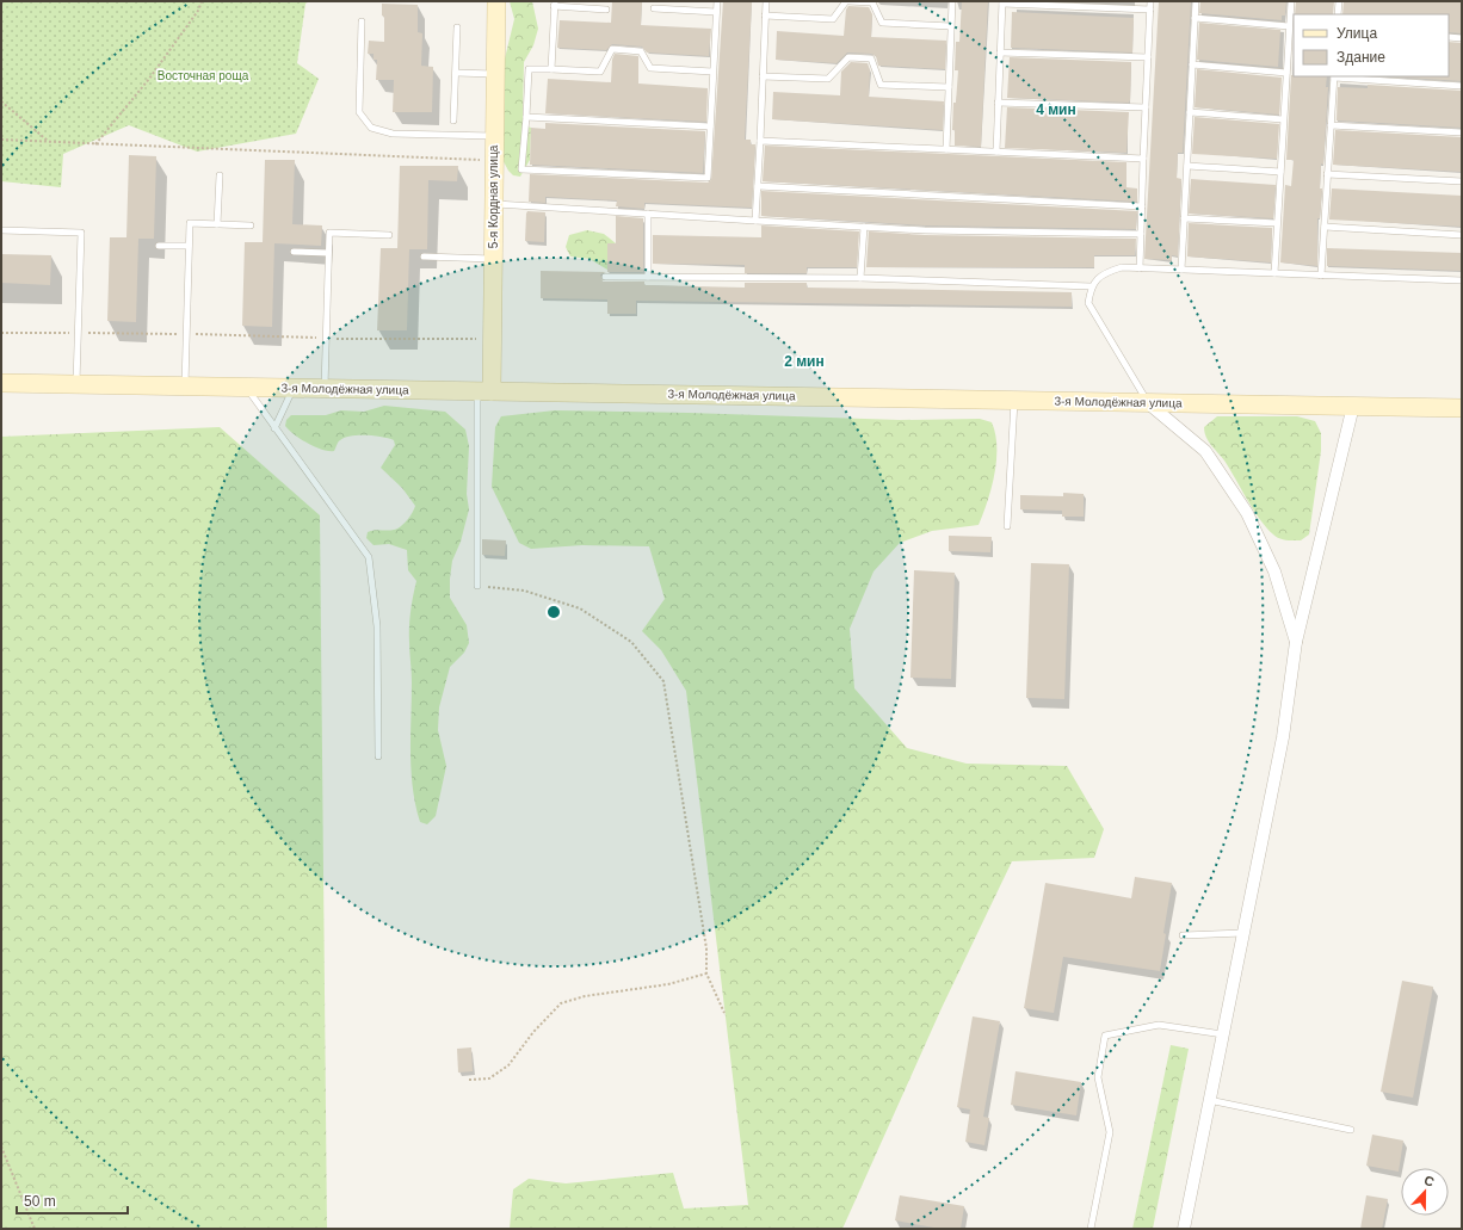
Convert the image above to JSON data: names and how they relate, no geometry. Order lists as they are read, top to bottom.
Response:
{
  "streets": {
    "main road": ["5-я Кордная улица", "3-я Молодёжная улица"]
  },
  "crossings": [
    ["5-я Кордная улица", "3-я Молодёжная улица"]
  ],
  "parks": ["Восточная роща"],
  "legend": ["Улица", "Здание"],
  "scale_bar": "50 m",
  "north": "top",
  "rings": ["4 мин", "2 мин"]
}
